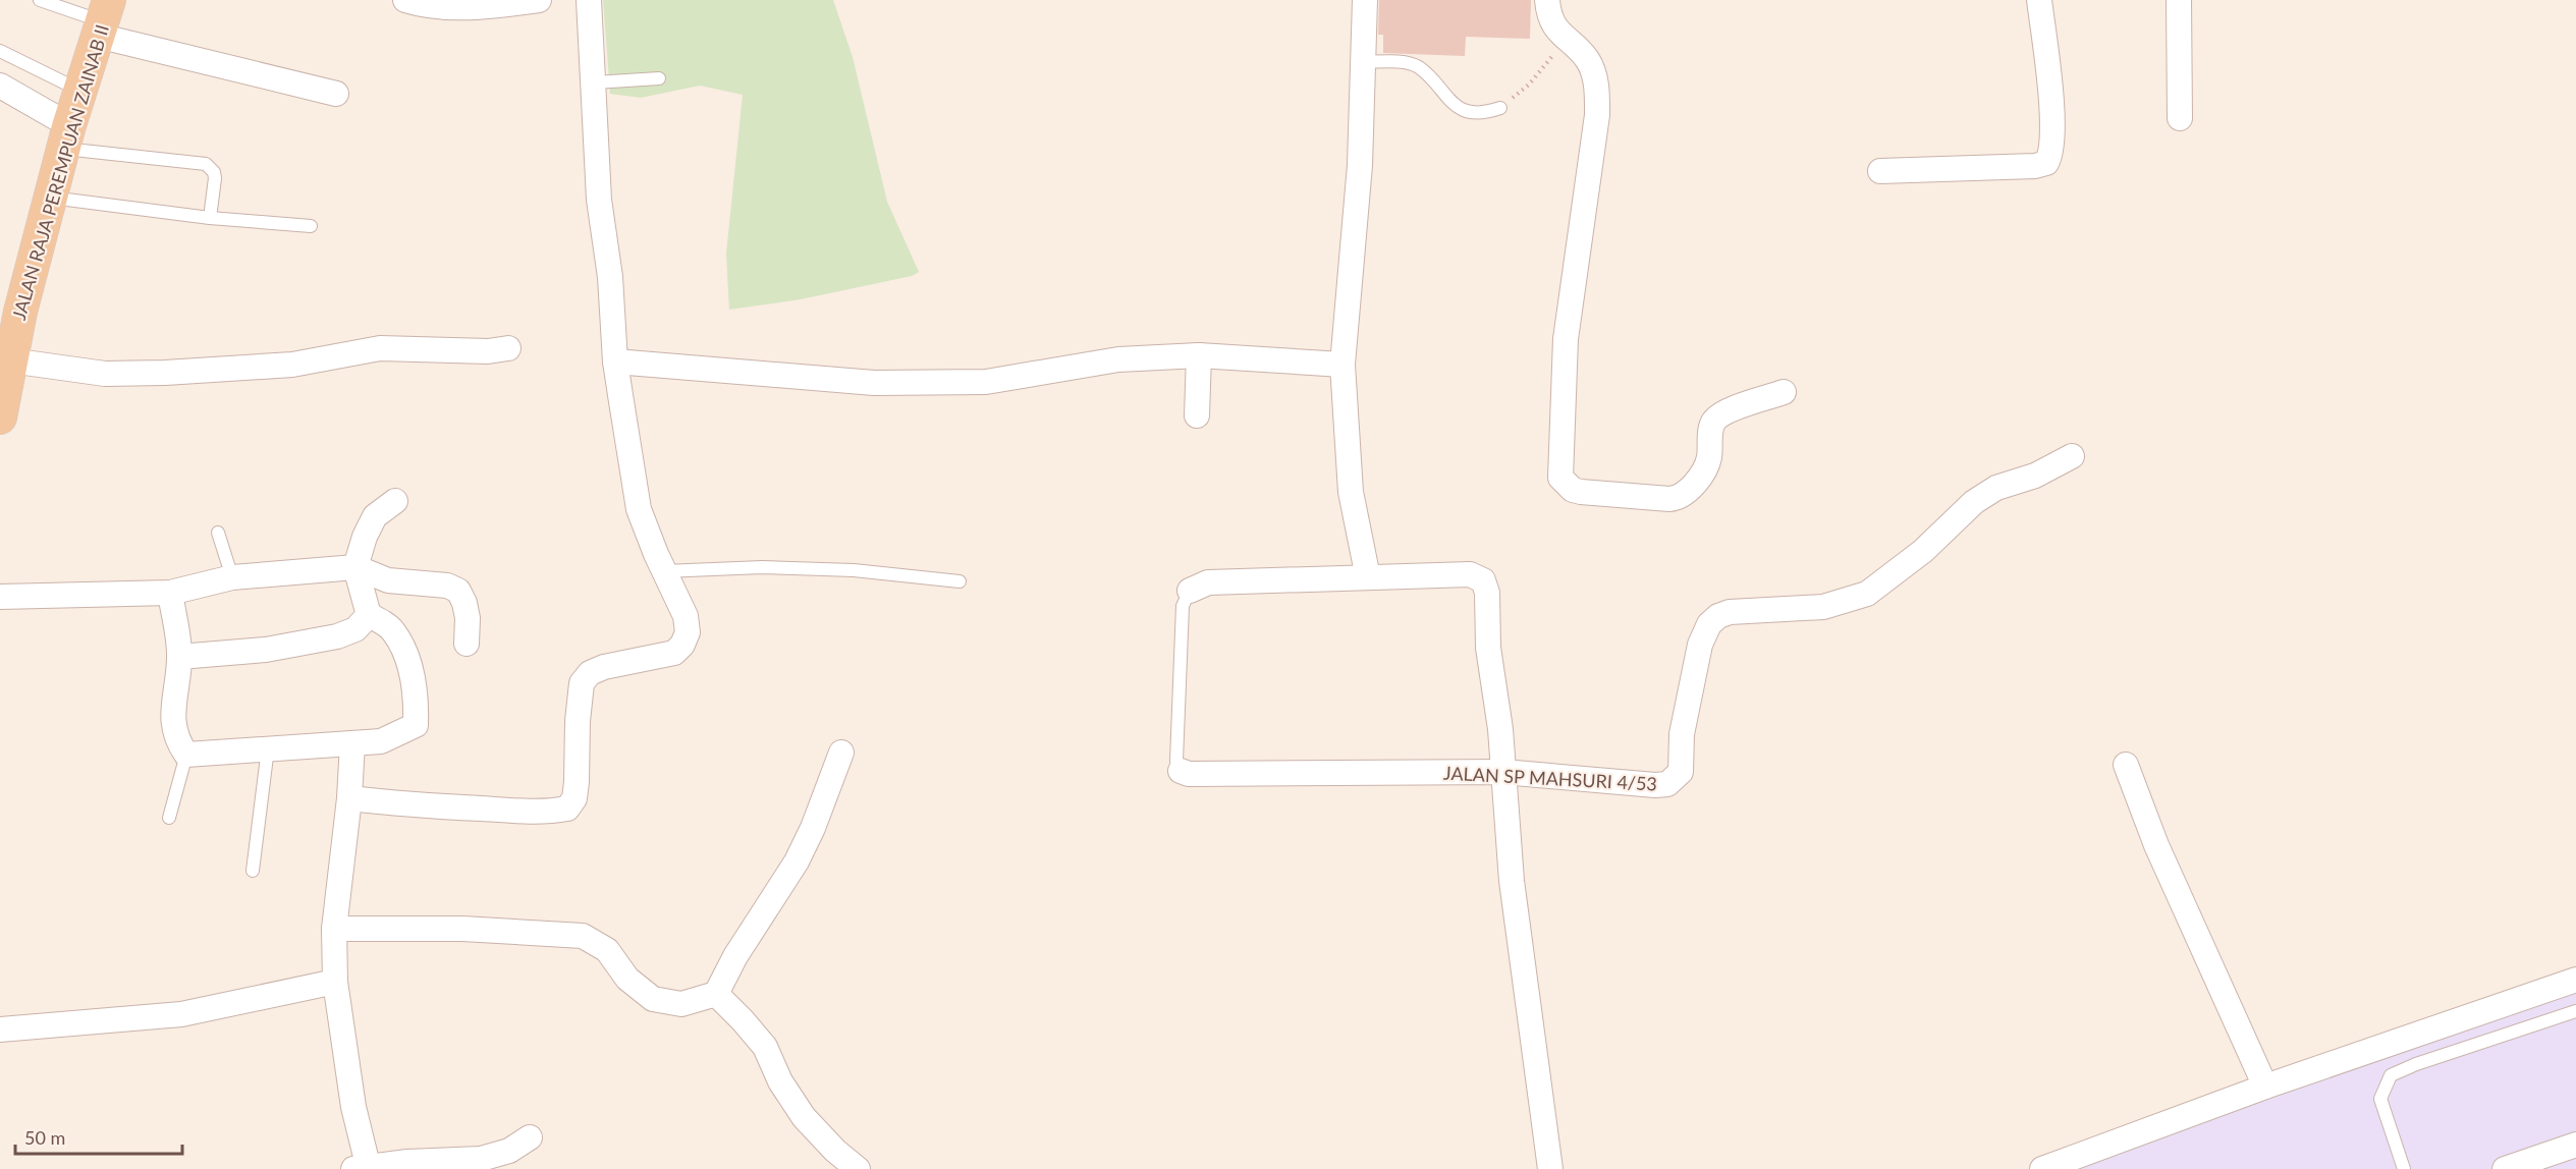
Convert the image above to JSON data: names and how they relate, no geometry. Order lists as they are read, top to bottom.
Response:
{
  "streets": {
    "main road": ["JALAN RAJA PEREMPUAN ZAINAB II"],
    "street": ["JALAN SP MAHSURI 4/53"]
  },
  "scale_bar": "50 m"
}
